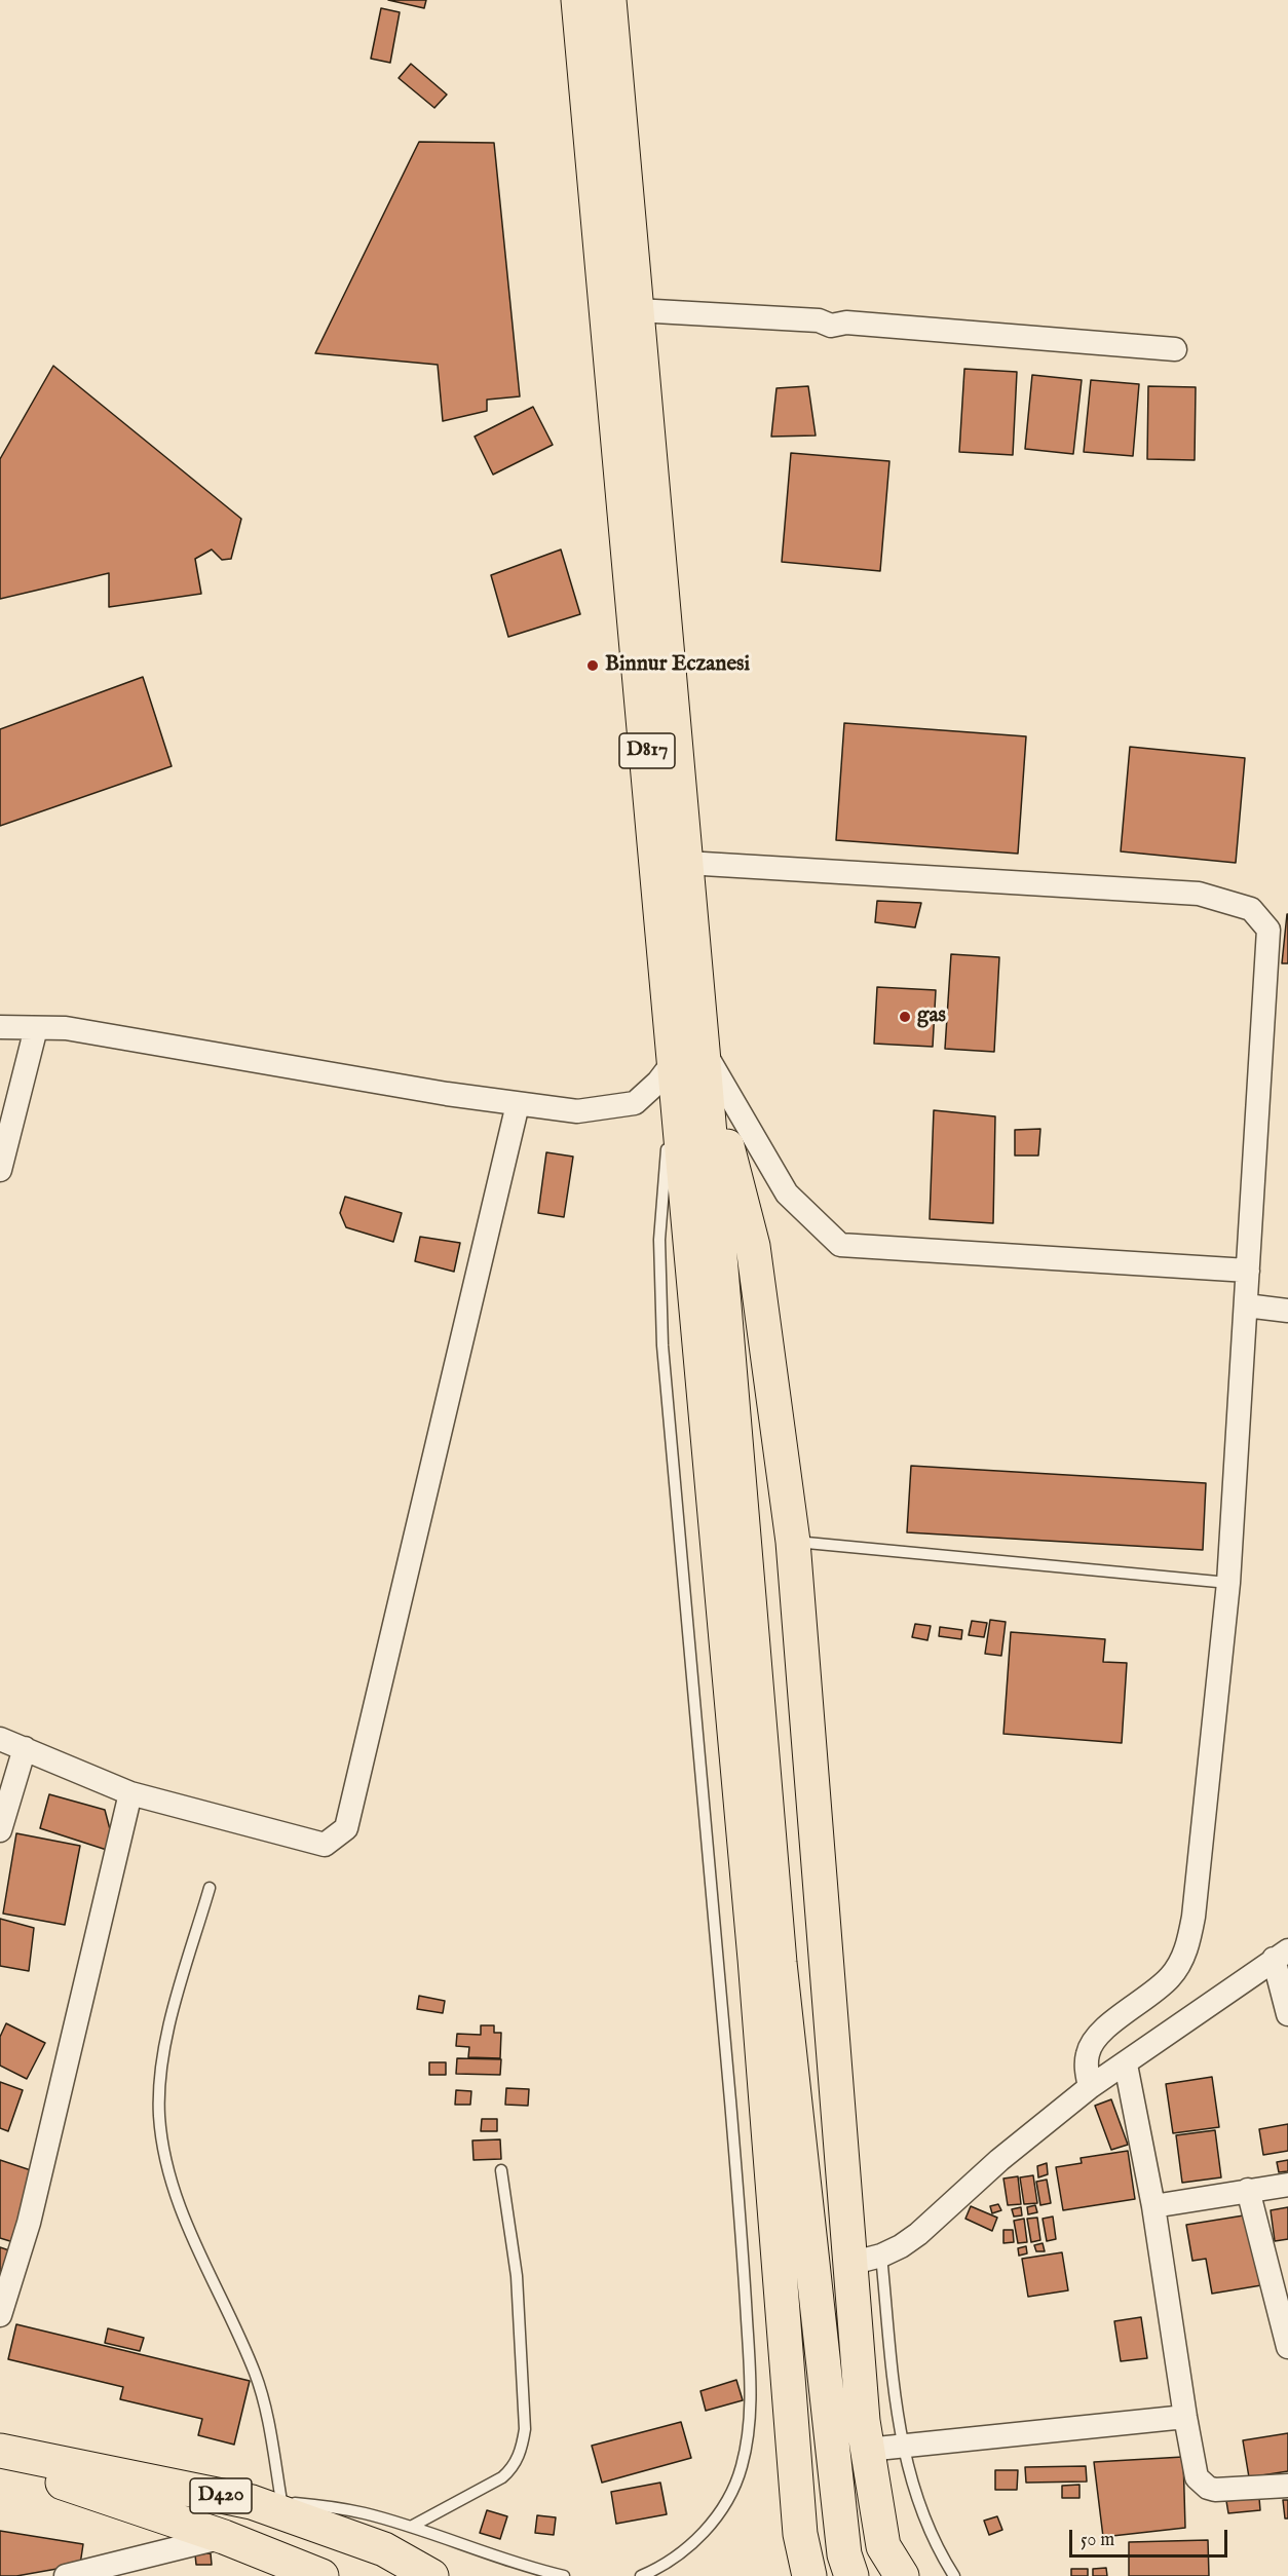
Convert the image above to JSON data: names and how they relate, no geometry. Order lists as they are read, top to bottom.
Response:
{
  "streets": {
    "main road": ["D817", "D420"]
  },
  "places": ["Binnur Eczanesi", "gas"],
  "scale_bar": "50 m"
}
